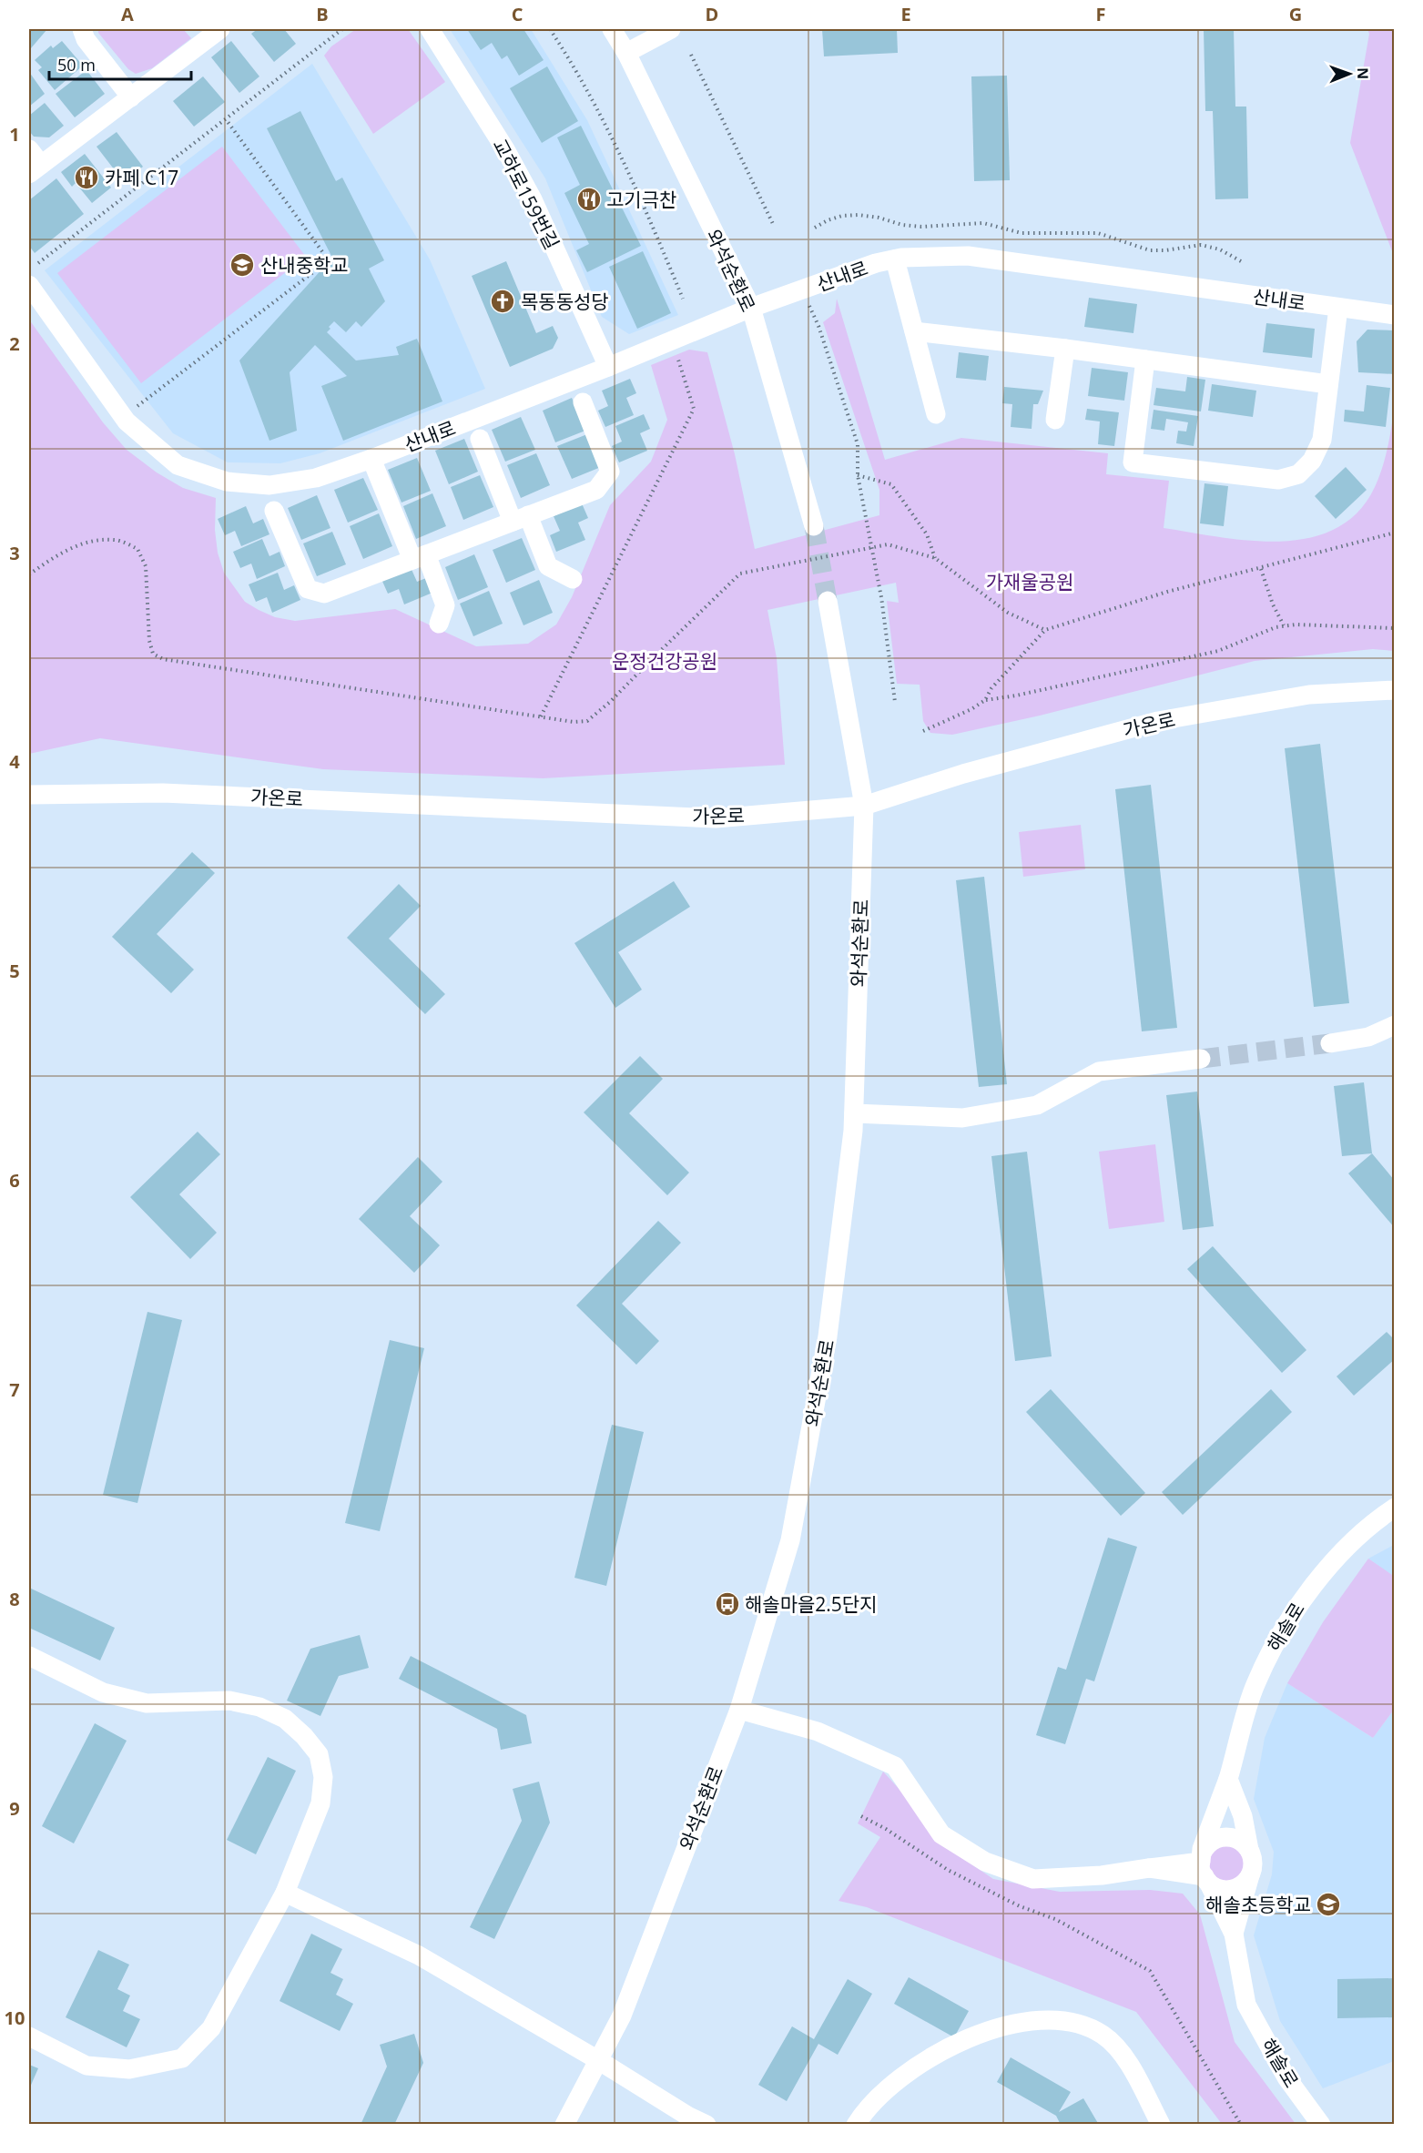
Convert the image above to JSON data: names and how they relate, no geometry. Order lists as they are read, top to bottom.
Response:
{
  "streets": {
    "street": [
      "교하로159번길",
      "와석순환로",
      "산내로",
      "가온로",
      "해솔로"
    ]
  },
  "crossings": [
    ["교하로159번길", "산내로"],
    ["와석순환로", "산내로"],
    ["와석순환로", "가온로"]
  ],
  "parks": ["가재울공원", "운정건강공원"],
  "places": {
    "restaurant": ["카페 C17", "고기극찬"],
    "school or university": ["산내중학교", "해솔초등학교"],
    "church": ["목동동성당"],
    "bus stop": ["해솔마을2.5단지"]
  },
  "scale_bar": "50 m",
  "north": "right",
  "grid": {
    "columns": [
      "A",
      "B",
      "C",
      "D",
      "E",
      "F",
      "G"
    ],
    "rows": [
      "1",
      "2",
      "3",
      "4",
      "5",
      "6",
      "7",
      "8",
      "9",
      "10"
    ]
  }
}
